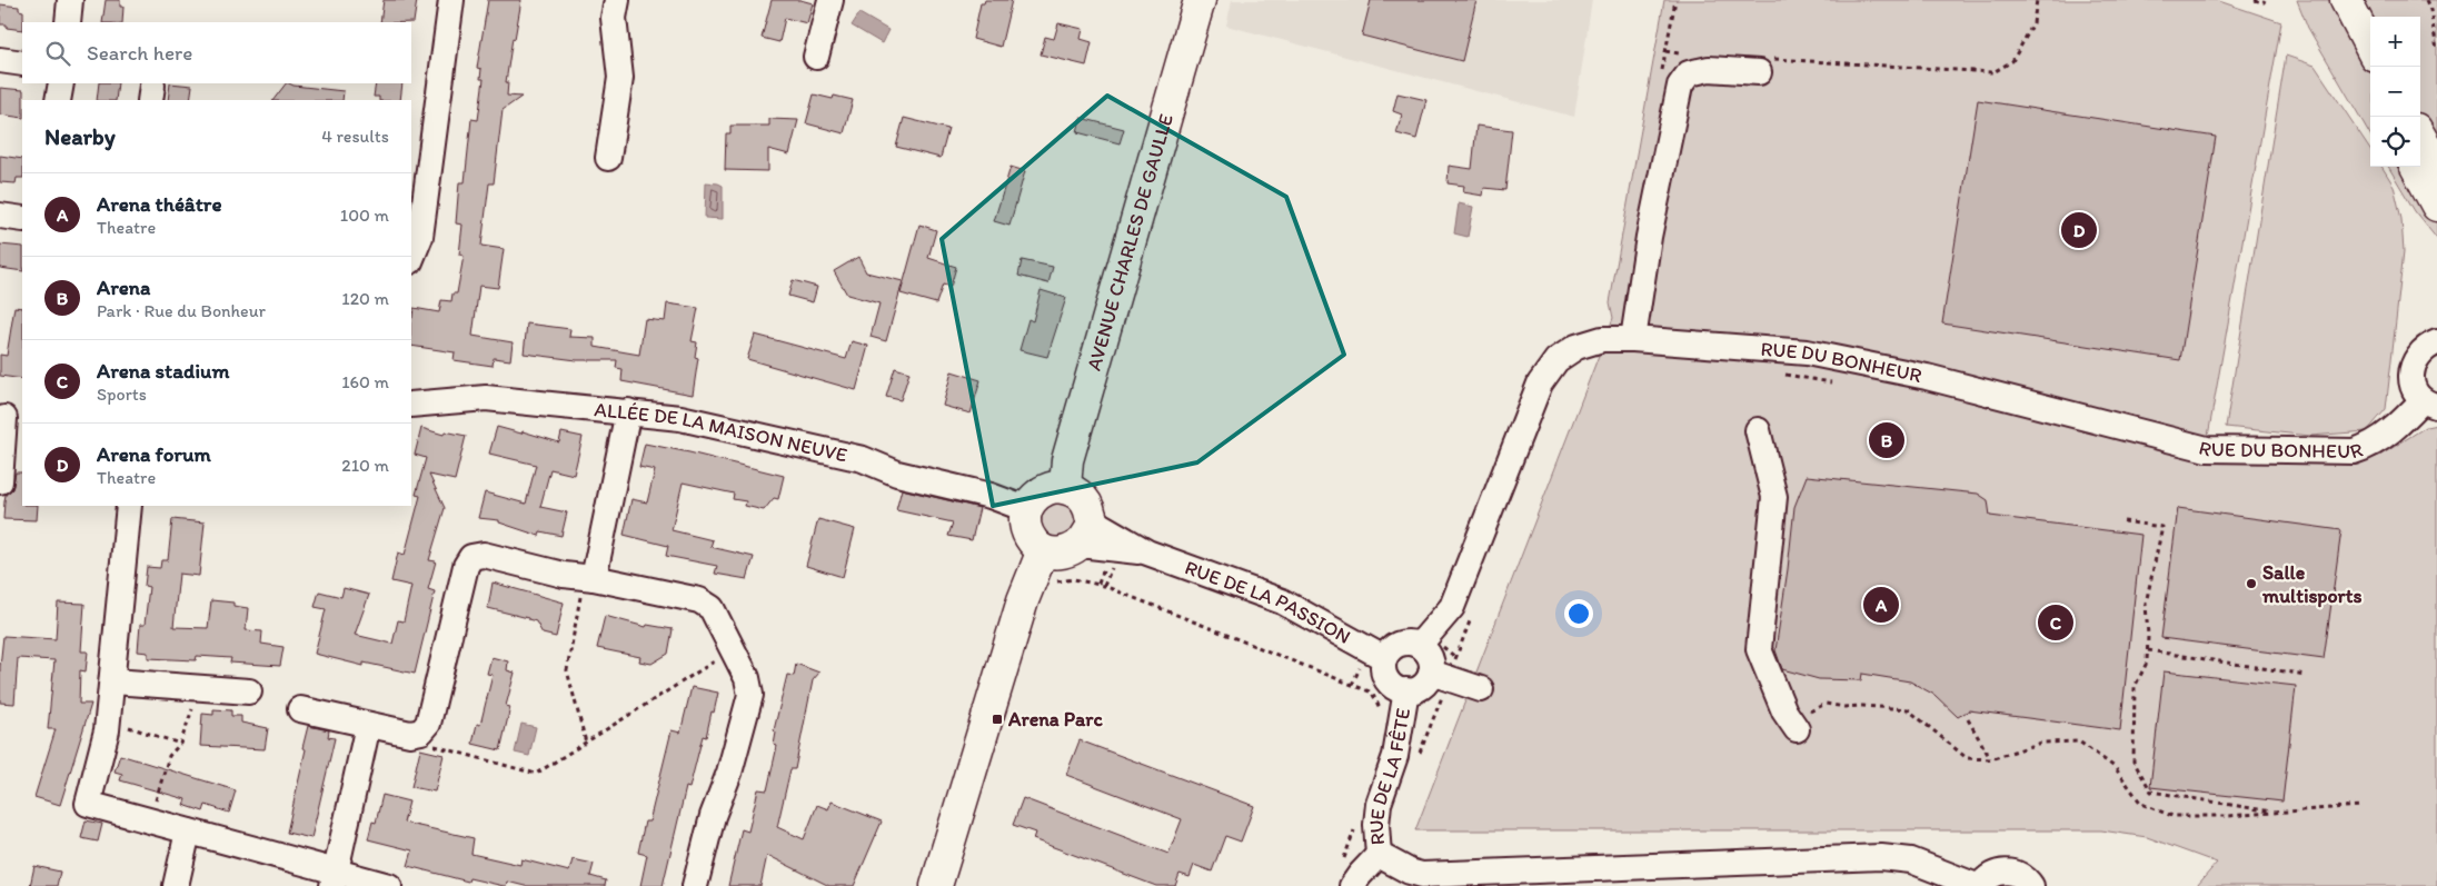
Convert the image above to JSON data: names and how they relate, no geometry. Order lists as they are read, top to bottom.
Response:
{
  "streets": {
    "main road": ["AVENUE CHARLES DE GAULLE"],
    "street": [
      "RUE DU BONHEUR",
      "ALLÉE DE LA MAISON NEUVE",
      "RUE DE LA PASSION",
      "RUE DE LA FÊTE"
    ]
  },
  "crossings": [
    ["AVENUE CHARLES DE GAULLE", "ALLÉE DE LA MAISON NEUVE"],
    ["AVENUE CHARLES DE GAULLE", "RUE DE LA PASSION"],
    ["RUE DU BONHEUR", "RUE DE LA PASSION"],
    ["RUE DU BONHEUR", "RUE DE LA FÊTE"],
    ["ALLÉE DE LA MAISON NEUVE", "RUE DE LA PASSION"],
    ["RUE DE LA PASSION", "RUE DE LA FÊTE"]
  ],
  "places": {
    "other": ["Salle multisports"],
    "transit": ["Arena Parc"]
  },
  "page": {
    "map_buttons": ["+", "−"],
    "search": "Search here",
    "heading": ["Nearby", "4 results"],
    "list": [
      {
        "mark": "A",
        "name": "Arena théâtre",
        "note": "Theatre",
        "value": "100 m"
      },
      {
        "mark": "B",
        "name": "Arena",
        "note": "Park · Rue du Bonheur",
        "value": "120 m"
      },
      {
        "mark": "C",
        "name": "Arena stadium",
        "note": "Sports",
        "value": "160 m"
      },
      {
        "mark": "D",
        "name": "Arena forum",
        "note": "Theatre",
        "value": "210 m"
      }
    ],
    "pins": [
      "D",
      "B",
      "A",
      "C"
    ]
  }
}
